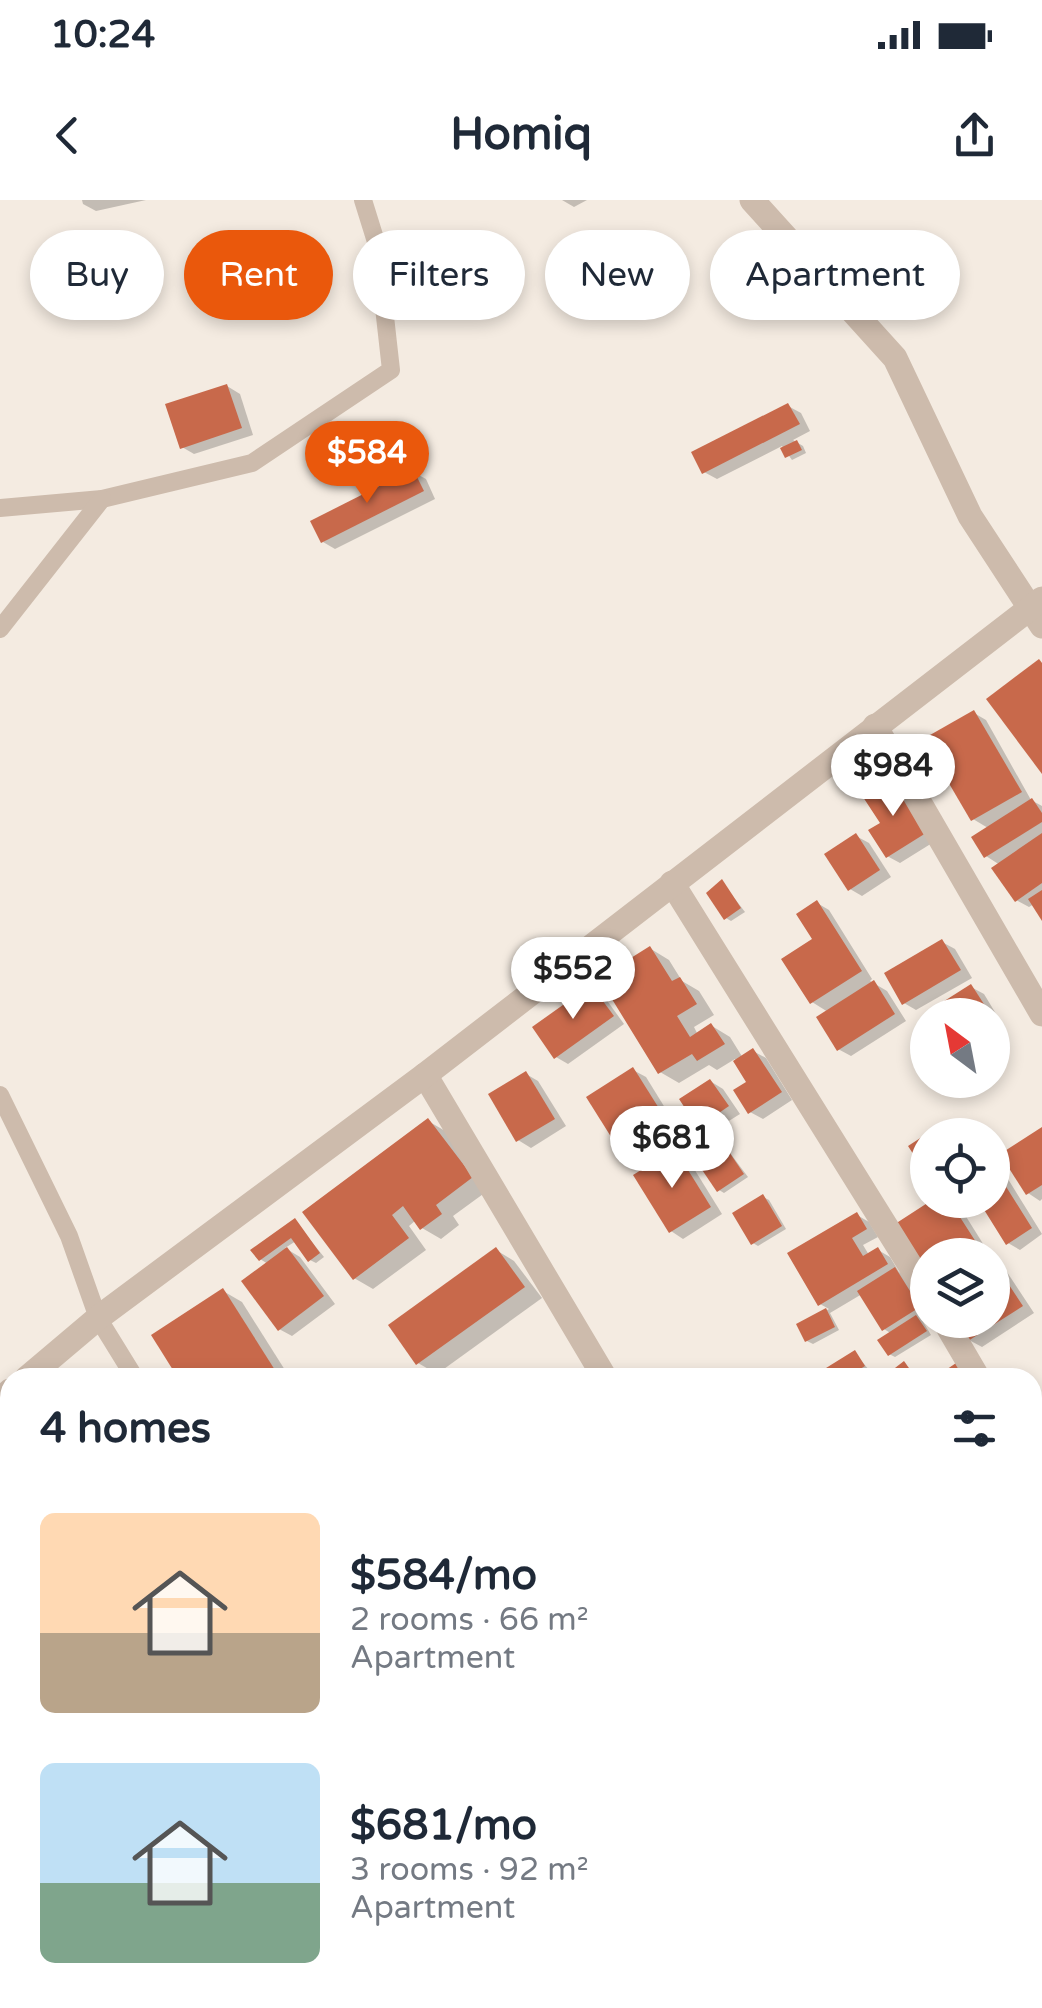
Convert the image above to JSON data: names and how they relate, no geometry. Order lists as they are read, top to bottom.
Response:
{
  "north": "top left",
  "page": {
    "status": "10:24",
    "header": "Homiq",
    "chip": [
      "Buy",
      "Rent",
      "Filters",
      "New",
      "Apartment"
    ],
    "price": [
      "$584",
      "$984",
      "$552",
      "$681"
    ],
    "heading": "4 homes",
    "list": [
      {
        "name": "$584/mo",
        "note": "2 rooms · 66 m² · Apartment"
      },
      {
        "name": "$681/mo",
        "note": "3 rooms · 92 m² · Apartment"
      }
    ]
  }
}
